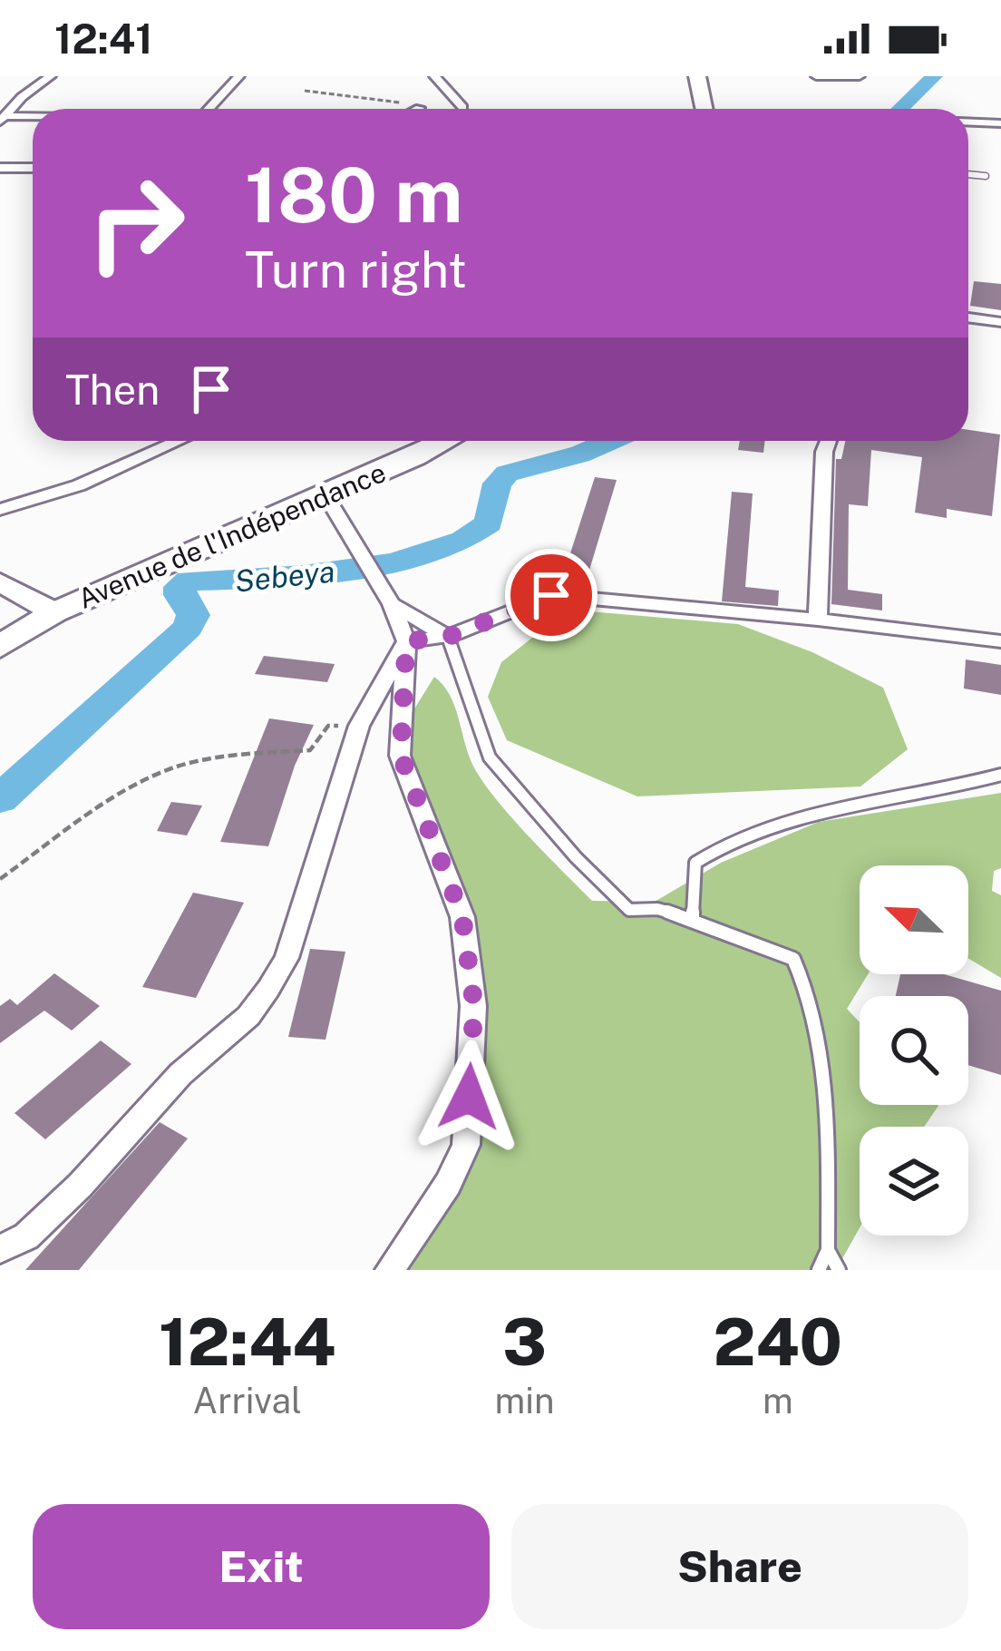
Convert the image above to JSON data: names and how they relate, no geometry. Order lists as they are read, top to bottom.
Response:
{
  "streets": {
    "highway": ["Avenue de l'Indépendance"]
  },
  "water": ["Sebeya"],
  "north": "top left",
  "page": {
    "status": "12:41",
    "turn": ["180 m", "Turn right"],
    "then": "Then",
    "eta": [
      "12:44",
      "Arrival",
      "3",
      "min",
      "240",
      "m"
    ],
    "buttons": ["Exit", "Share"]
  }
}
